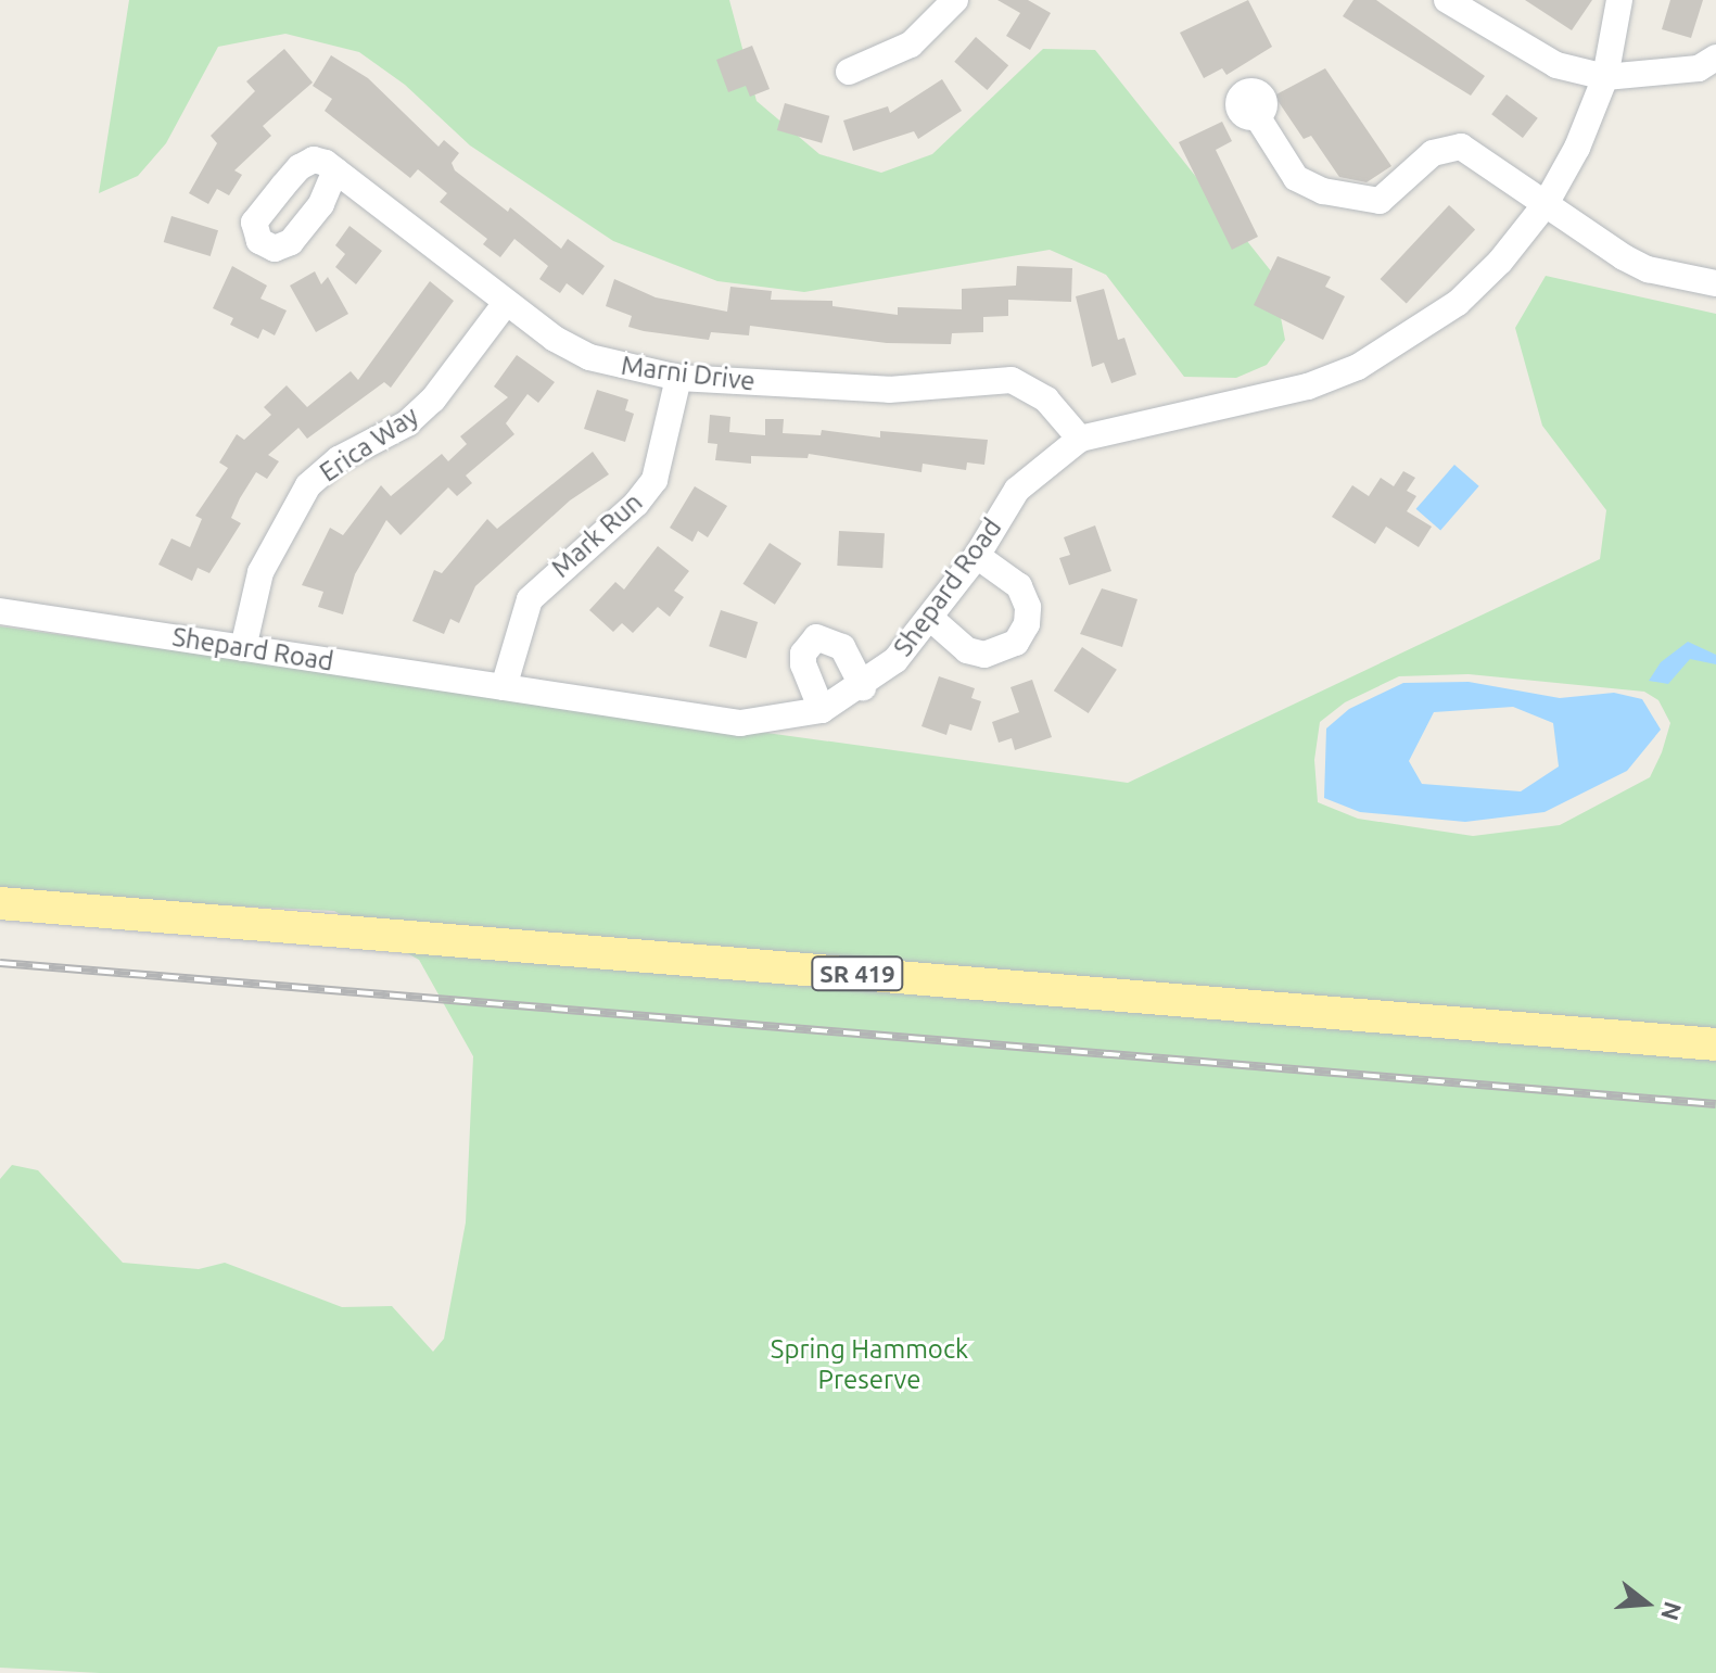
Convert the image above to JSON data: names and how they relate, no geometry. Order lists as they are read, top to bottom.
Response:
{
  "streets": {
    "main road": ["SR 419"],
    "street": [
      "Marni Drive",
      "Erica Way",
      "Mark Run",
      "Shepard Road"
    ]
  },
  "crossings": [
    ["Marni Drive", "Erica Way"],
    ["Marni Drive", "Mark Run"],
    ["Marni Drive", "Shepard Road"],
    ["Erica Way", "Shepard Road"],
    ["Mark Run", "Shepard Road"]
  ],
  "parks": ["Spring Hammock Preserve"],
  "north": "right"
}
